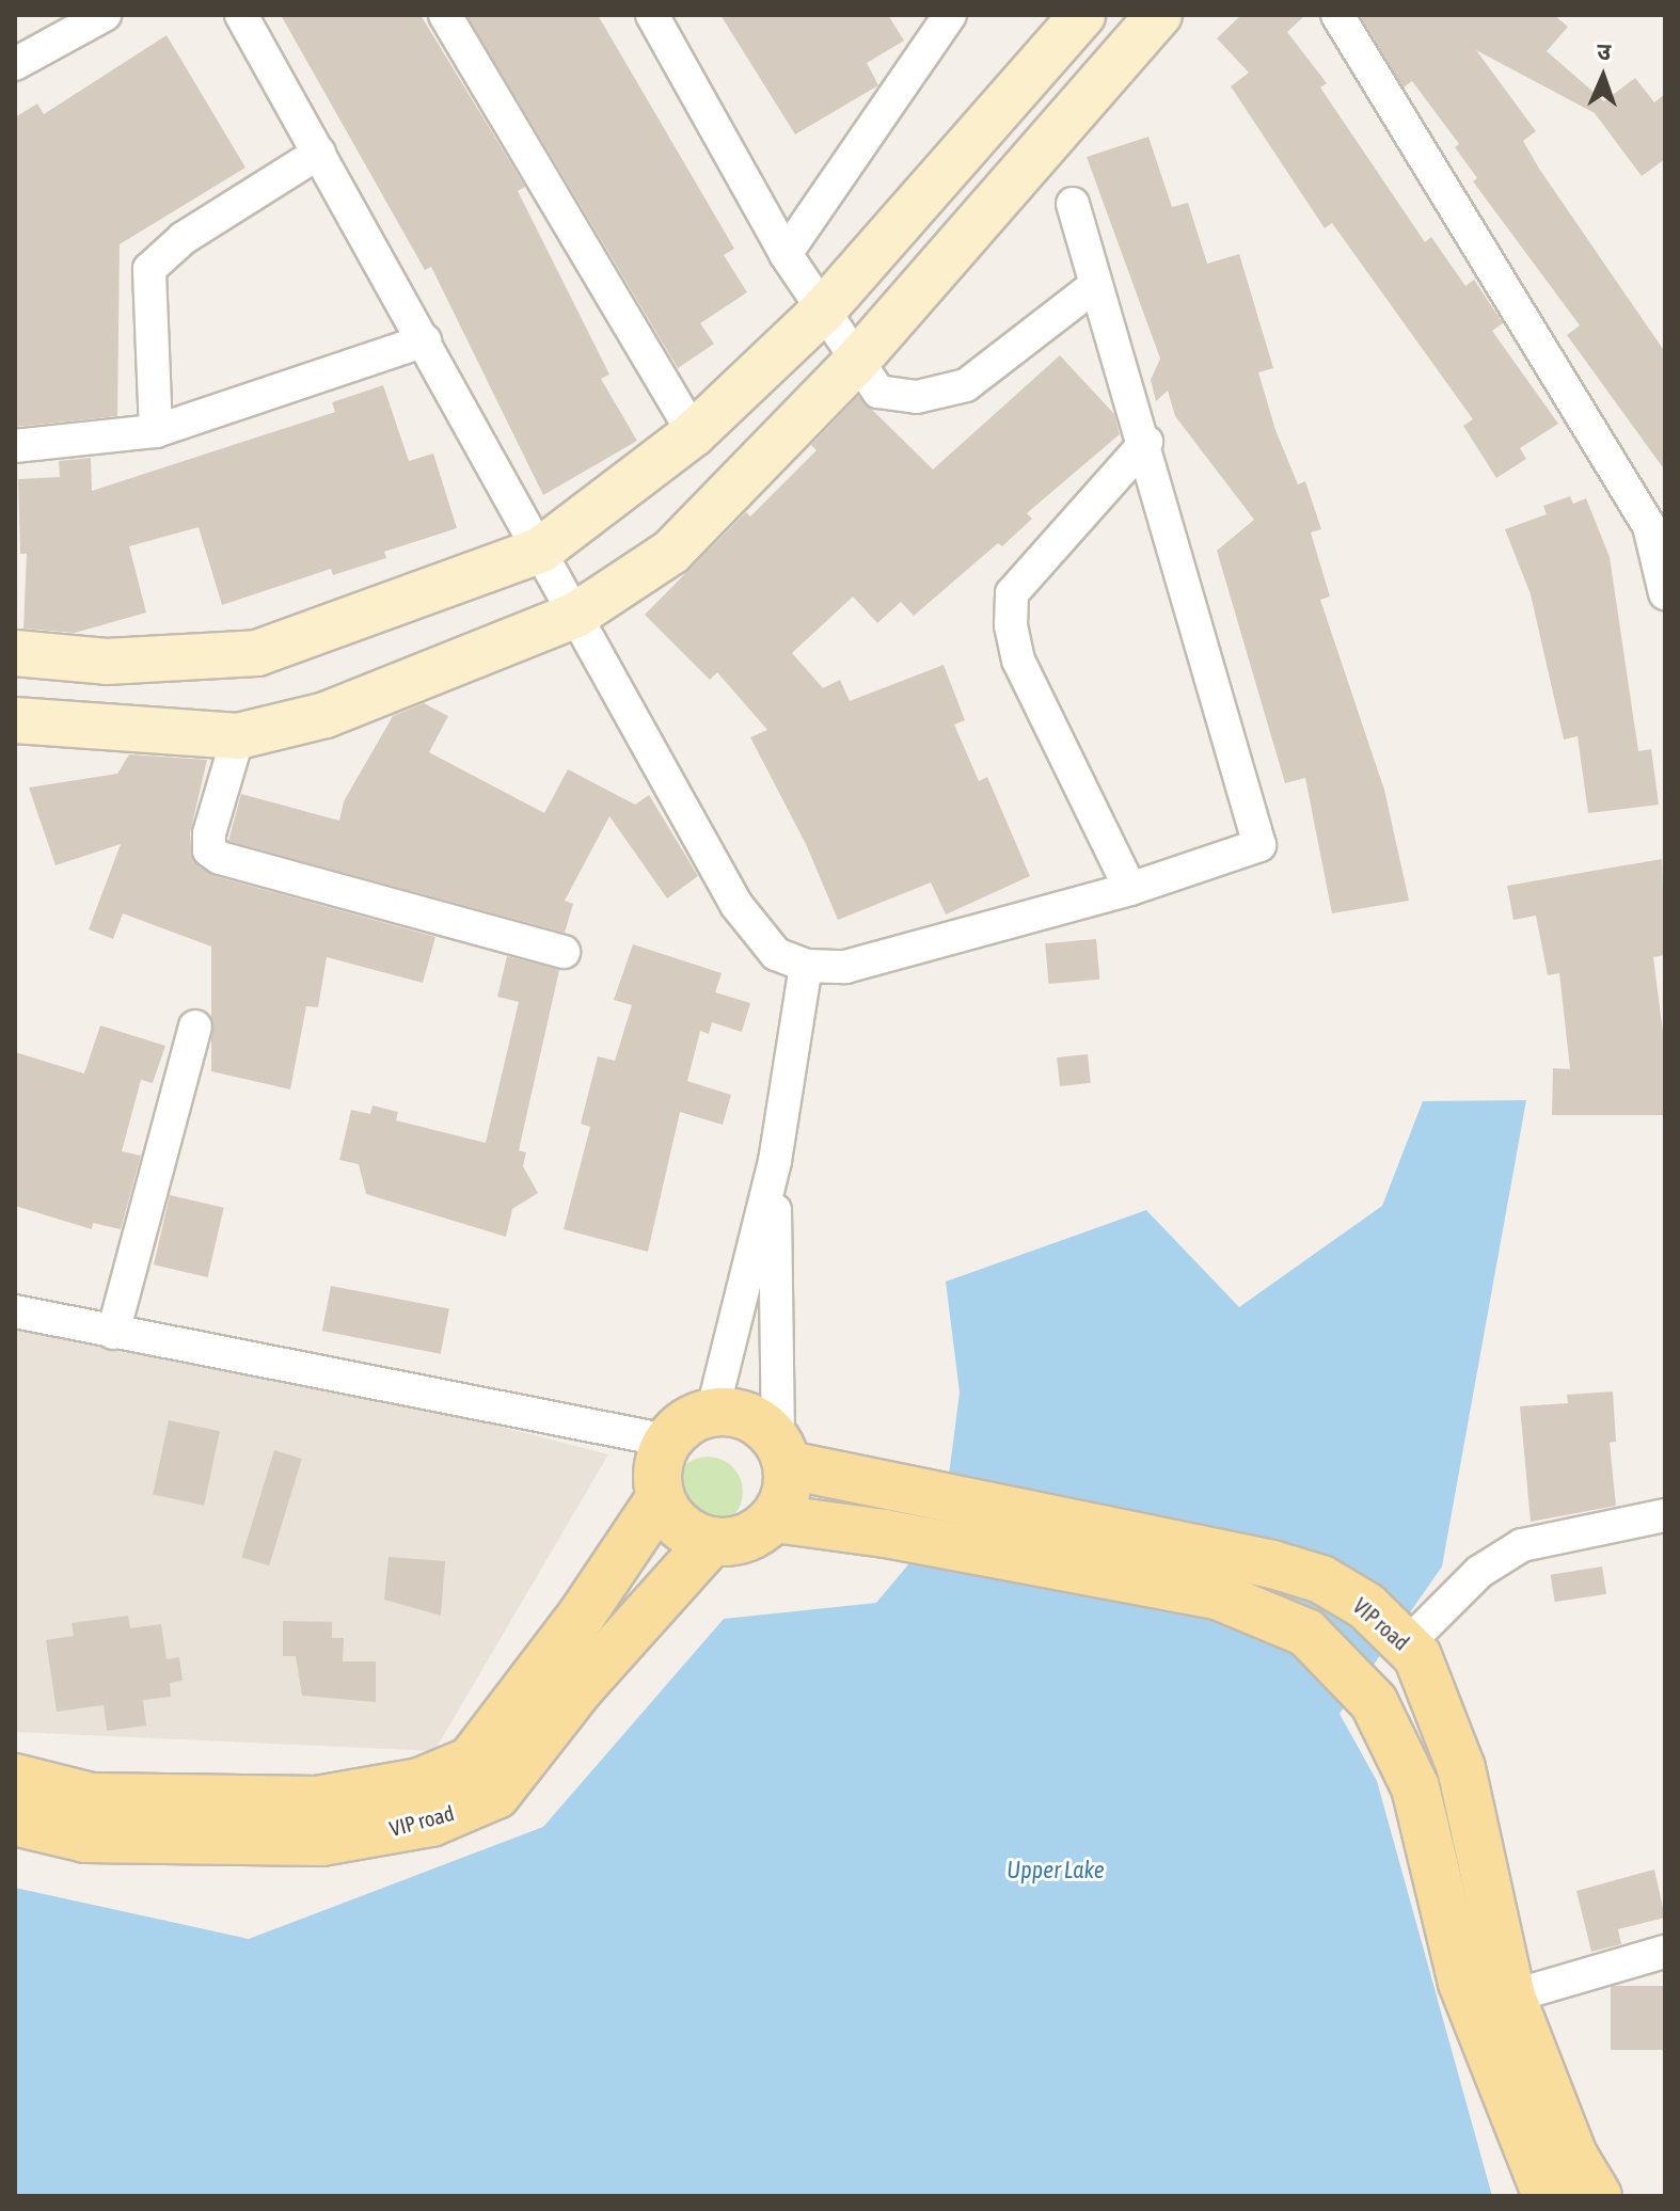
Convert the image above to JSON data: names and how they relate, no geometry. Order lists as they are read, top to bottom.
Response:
{
  "streets": {
    "main road": ["VIP road"]
  },
  "water": ["Upper Lake"],
  "north": "top"
}
